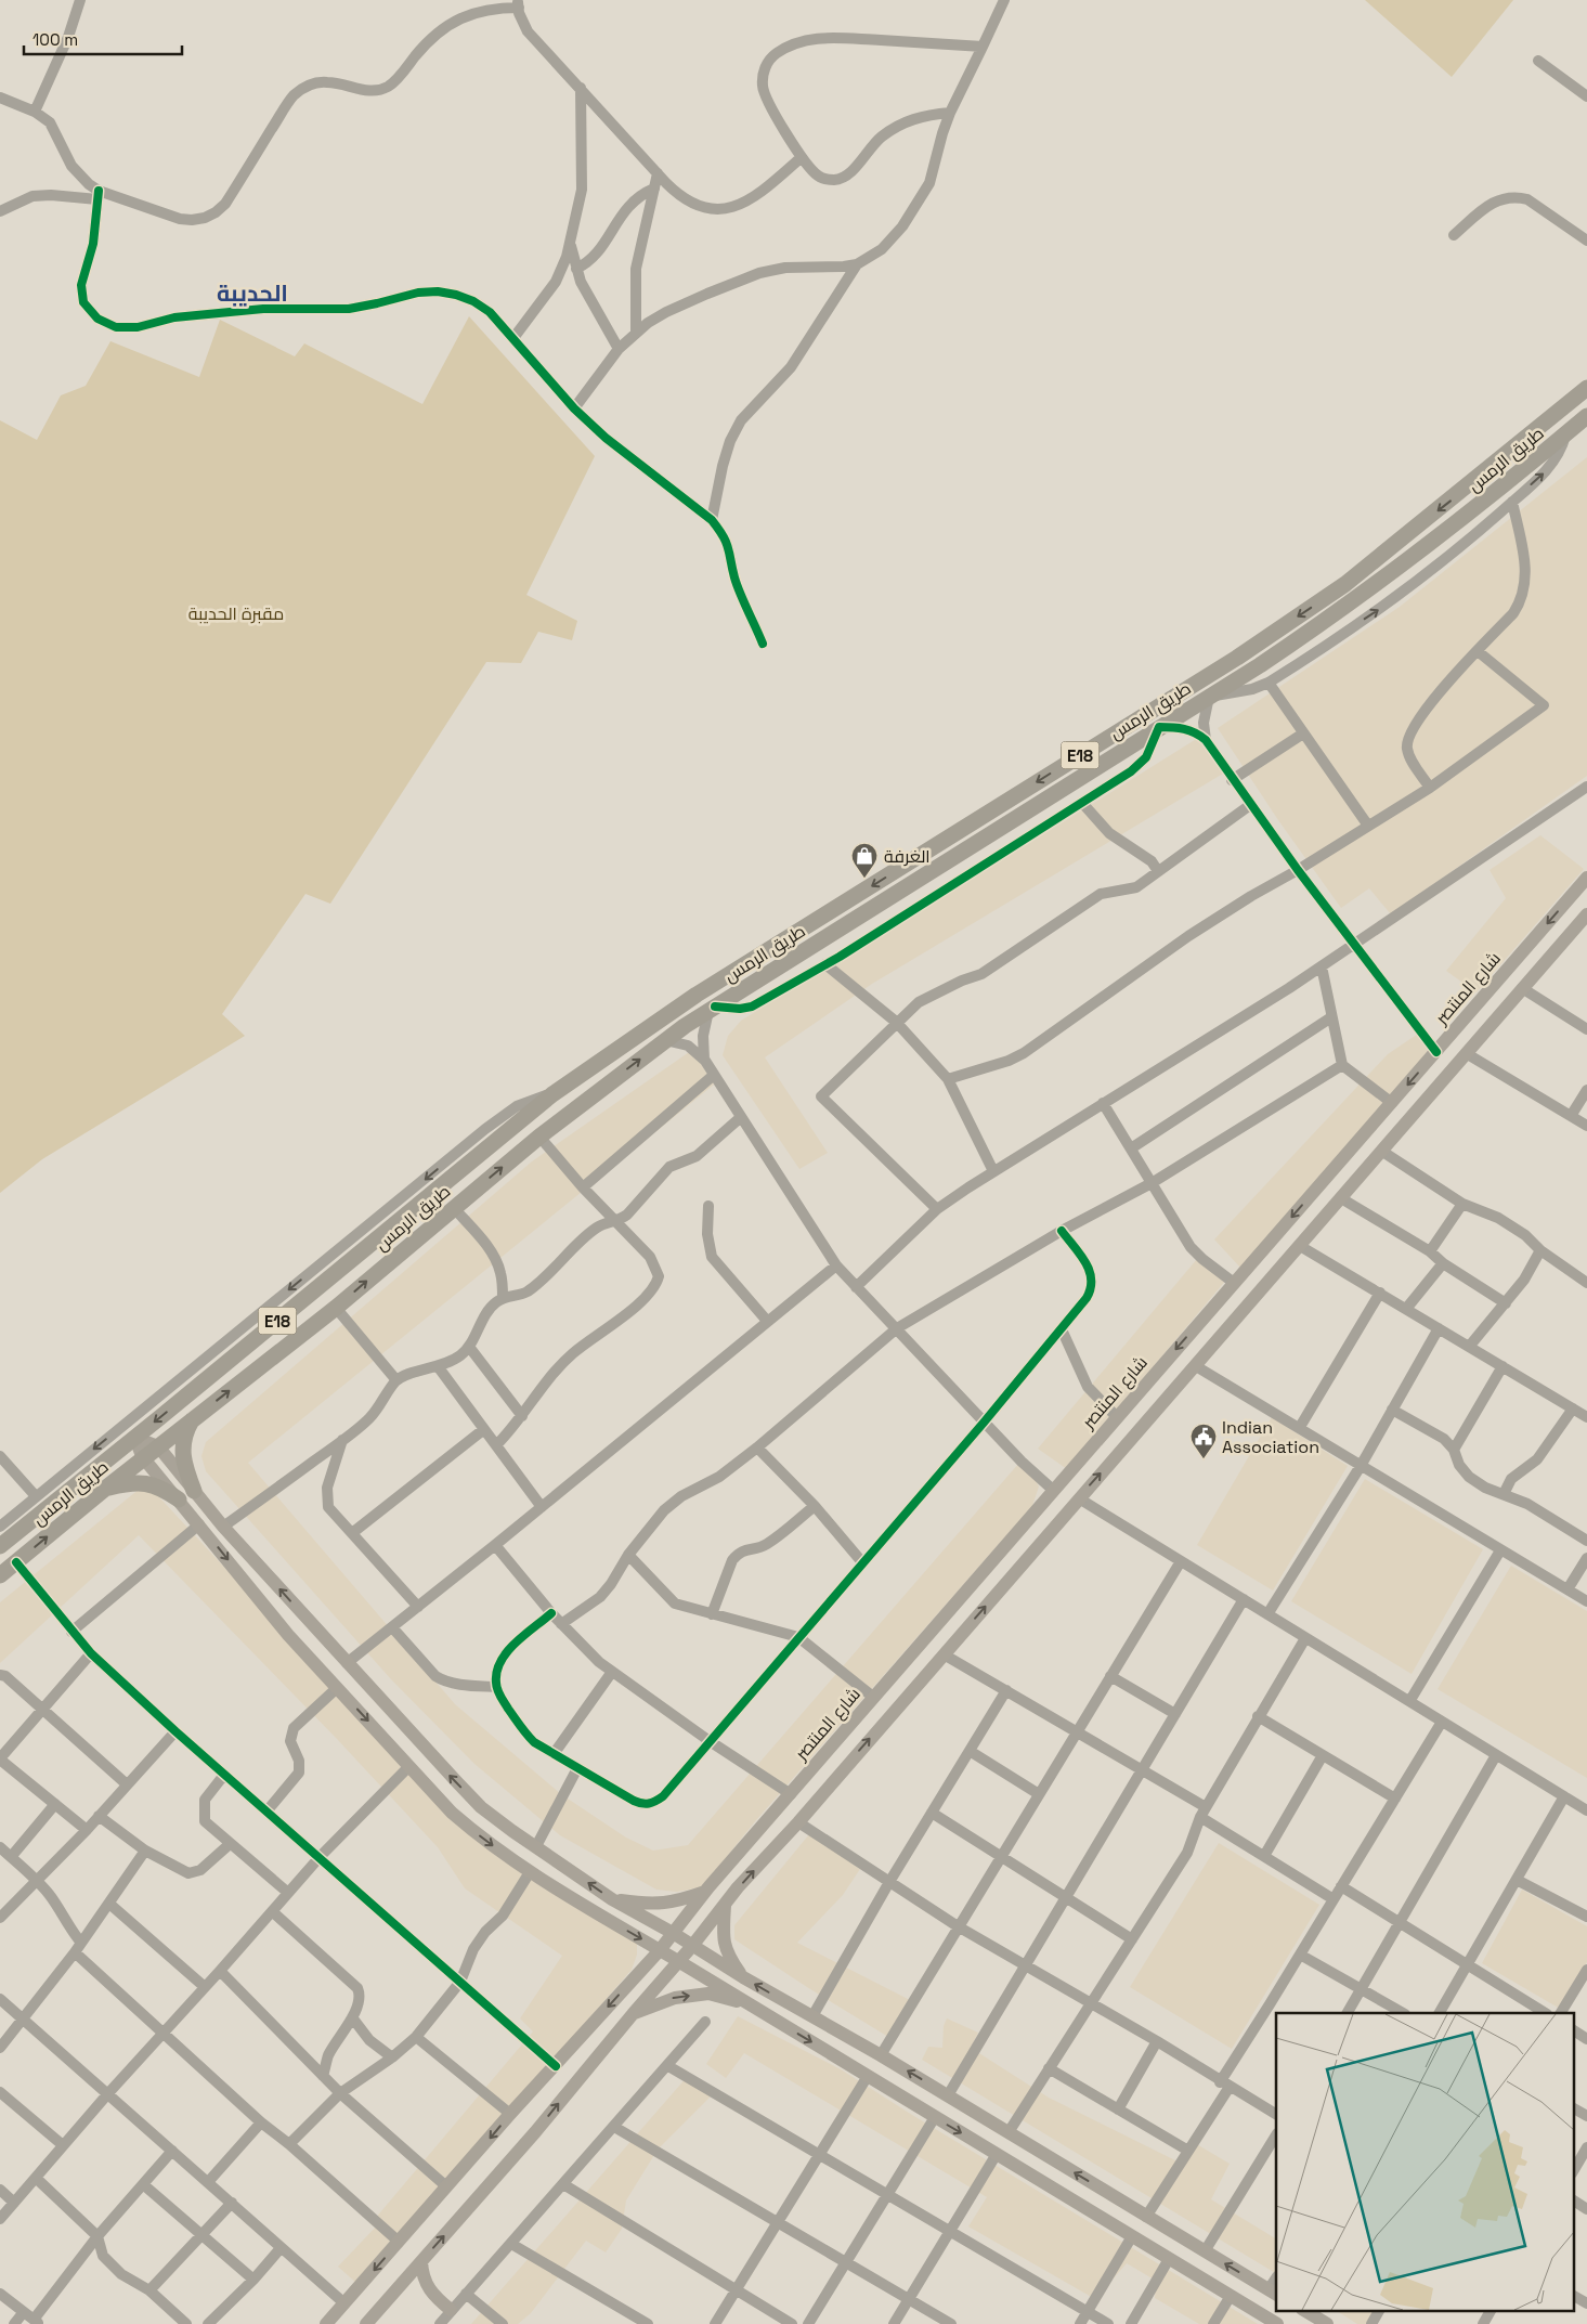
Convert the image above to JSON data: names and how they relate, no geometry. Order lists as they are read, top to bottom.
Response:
{
  "streets": {
    "highway": ["طريق الرمس", "E18"],
    "main road": ["شارع المنتصر"]
  },
  "districts": ["الحديبة"],
  "parks": ["مقبرة الحديبة"],
  "places": {
    "shop": ["الغرفة"],
    "public building": ["Indian Association"]
  },
  "scale_bar": "100 m"
}
